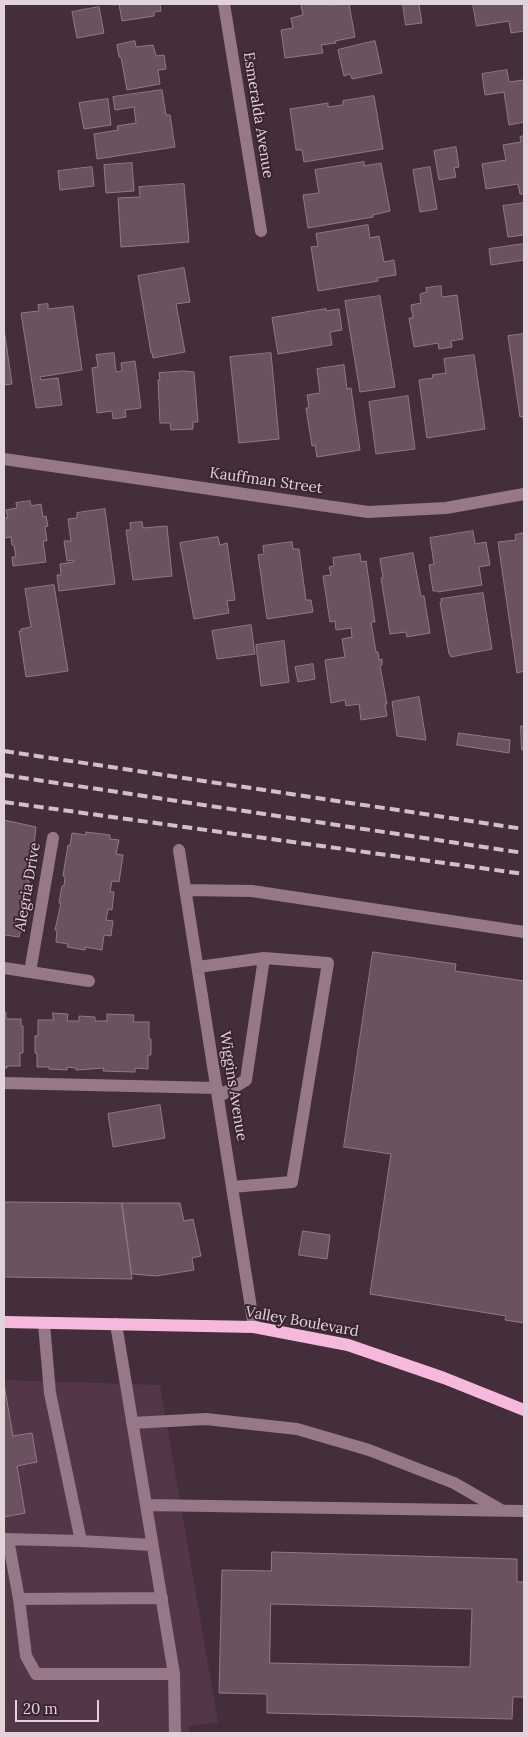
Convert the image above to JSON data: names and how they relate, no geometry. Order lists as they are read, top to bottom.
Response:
{
  "streets": {
    "main road": ["Valley Boulevard"],
    "street": [
      "Esmeralda Avenue",
      "Kauffman Street",
      "Alegria Drive",
      "Wiggins Avenue"
    ]
  },
  "crossings": [
    ["Wiggins Avenue", "Valley Boulevard"]
  ],
  "scale_bar": "20 m"
}
